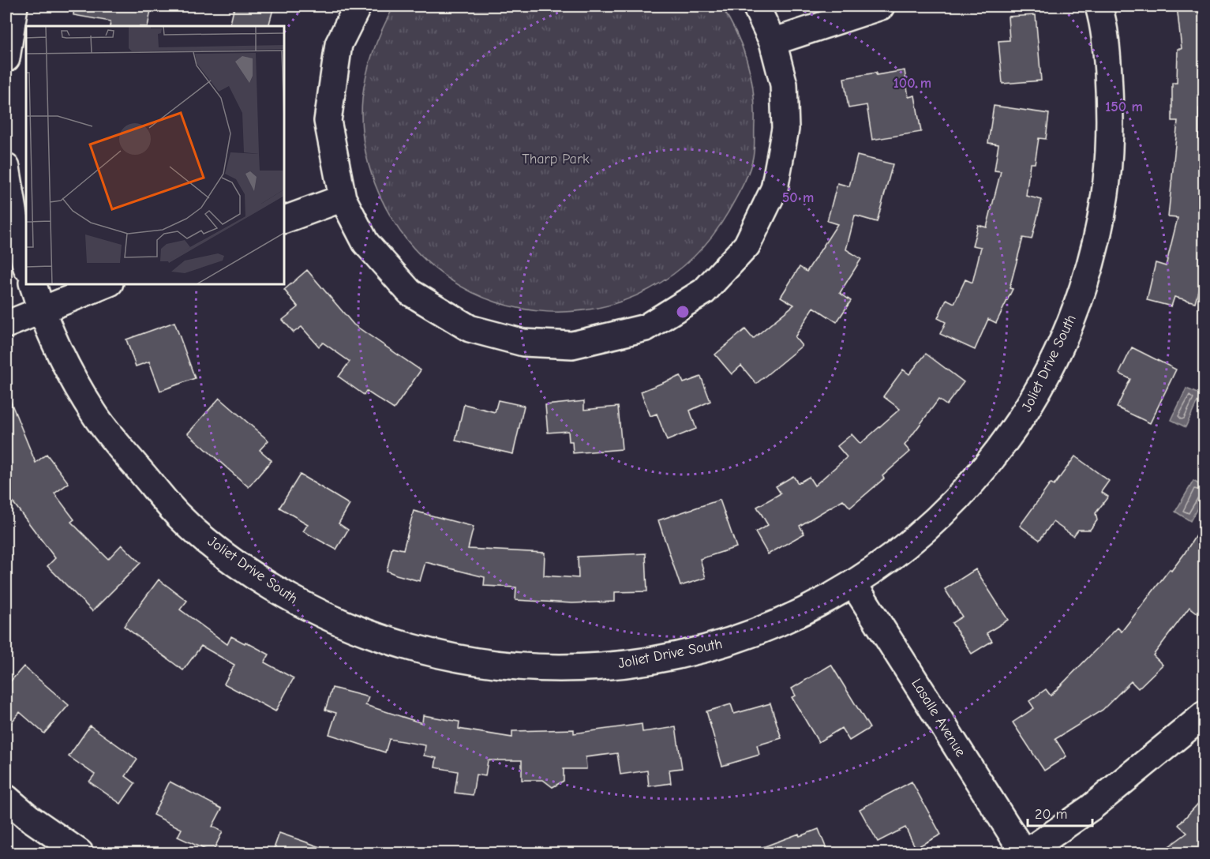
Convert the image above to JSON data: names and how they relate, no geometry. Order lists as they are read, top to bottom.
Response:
{
  "streets": {
    "street": ["Joliet Drive South", "Lasalle Avenue"]
  },
  "crossings": [
    ["Joliet Drive South", "Lasalle Avenue"]
  ],
  "parks": ["Tharp Park"],
  "scale_bar": "20 m",
  "rings": ["100 m", "150 m", "50 m"]
}
